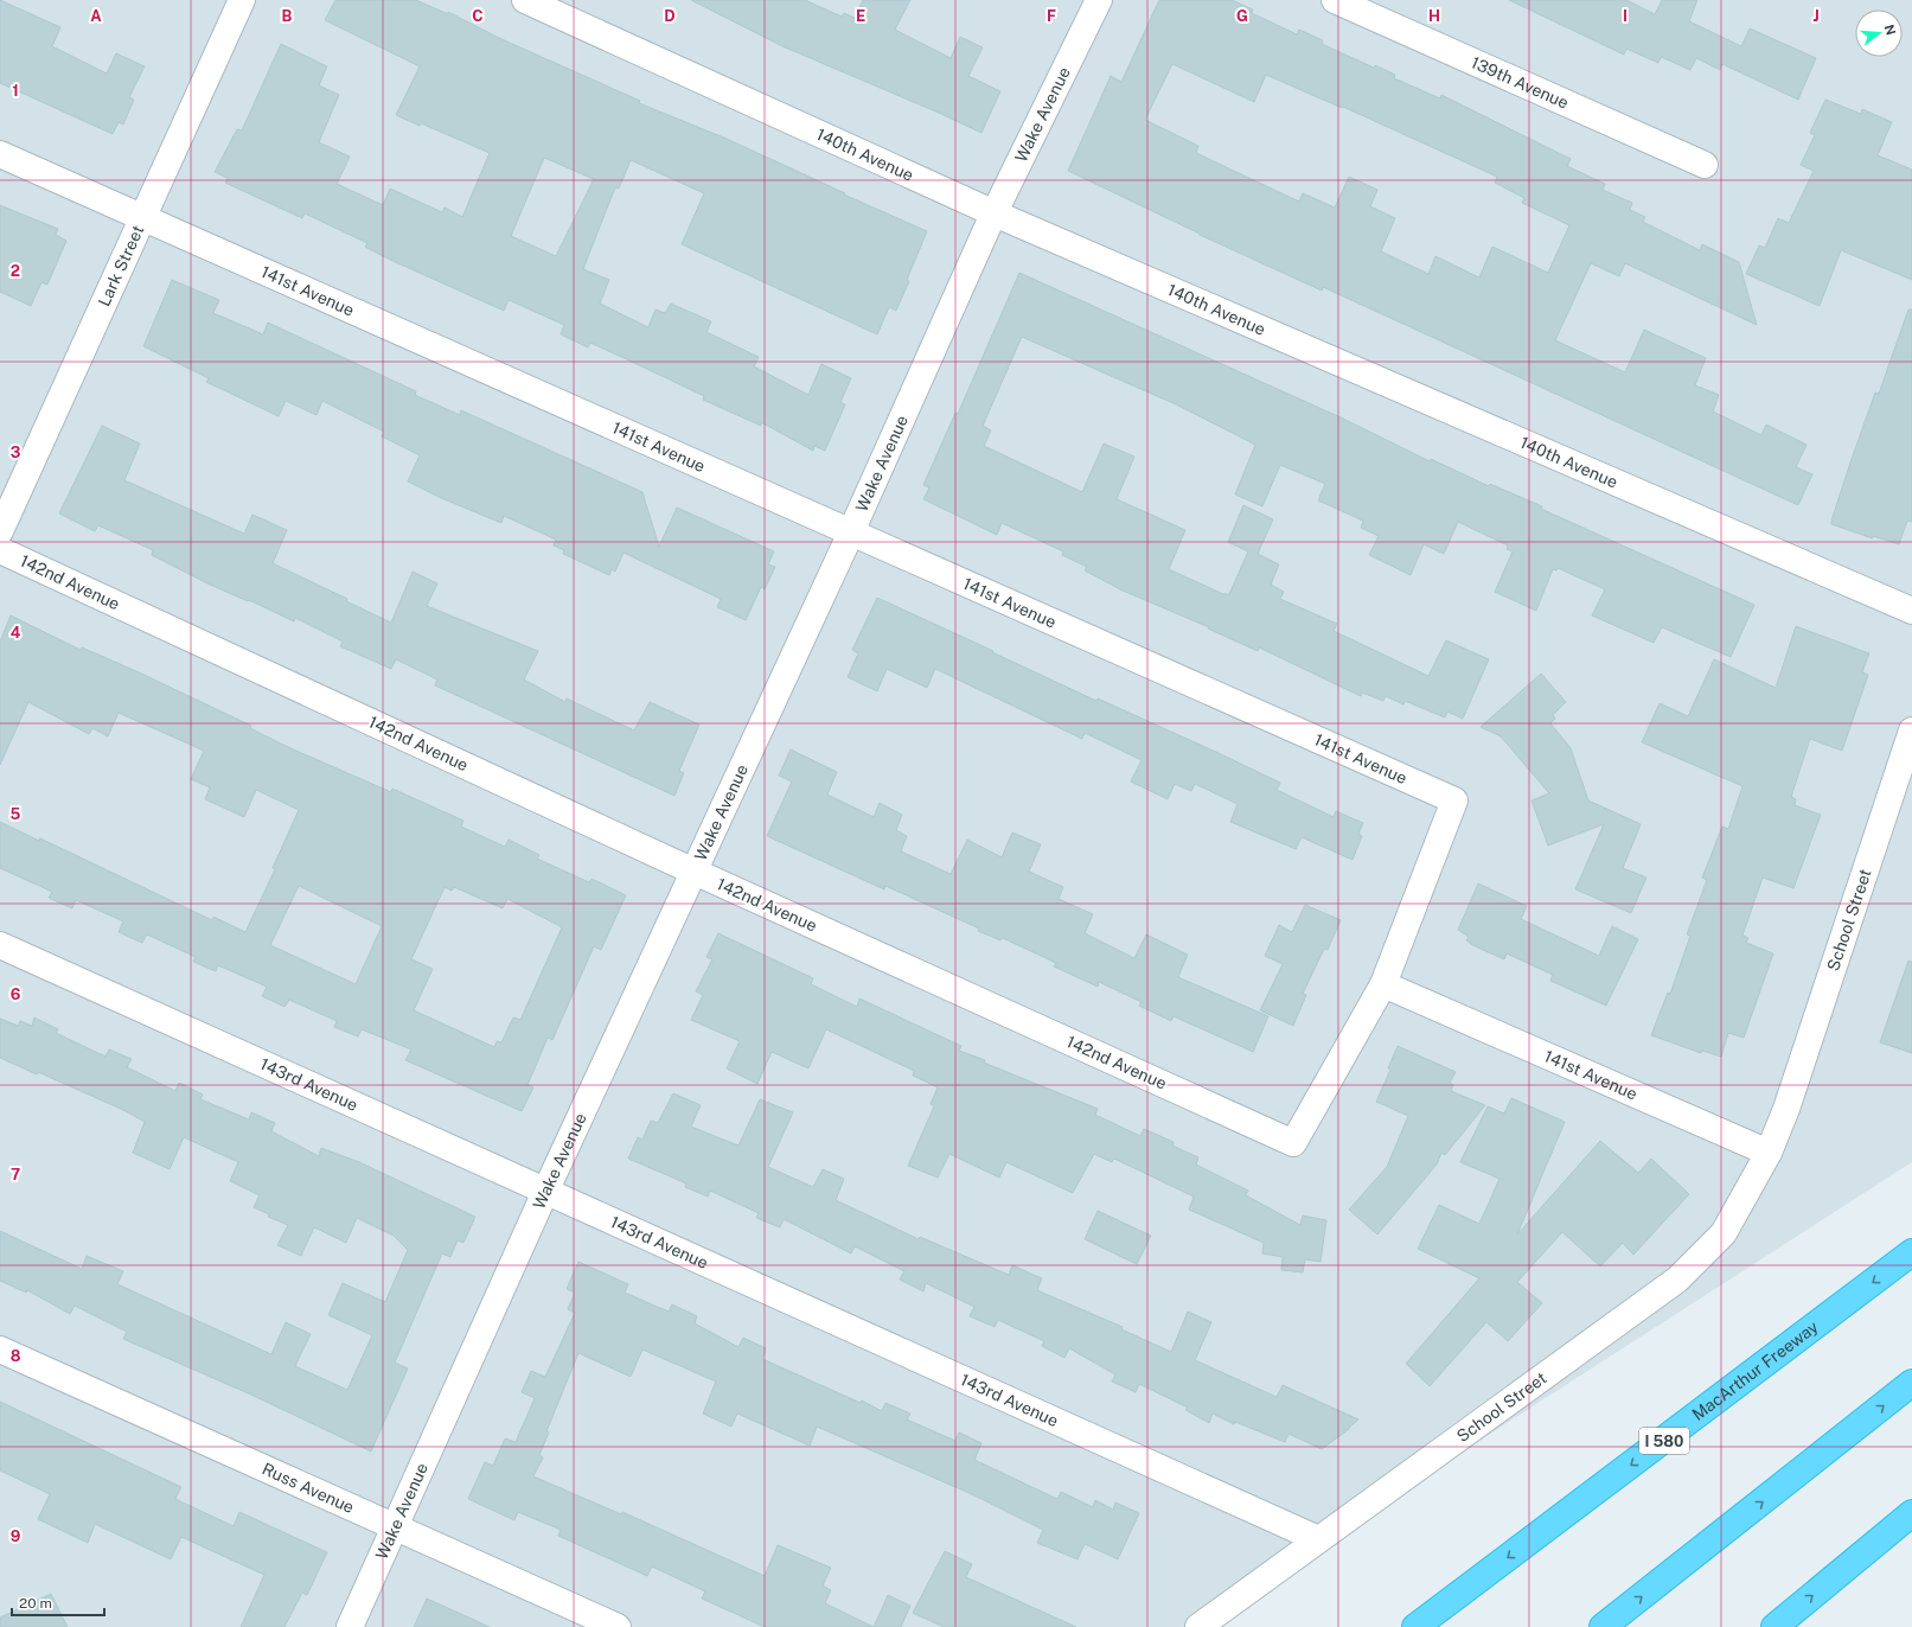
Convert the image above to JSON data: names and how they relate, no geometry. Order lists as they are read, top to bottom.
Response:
{
  "streets": {
    "highway": ["MacArthur Freeway", "I 580"],
    "street": [
      "139th Avenue",
      "Wake Avenue",
      "140th Avenue",
      "Lark Street",
      "141st Avenue",
      "142nd Avenue",
      "School Street",
      "143rd Avenue",
      "Russ Avenue"
    ]
  },
  "crossings": [
    ["Wake Avenue", "140th Avenue"],
    ["Wake Avenue", "141st Avenue"],
    ["Wake Avenue", "142nd Avenue"],
    ["Wake Avenue", "143rd Avenue"],
    ["Wake Avenue", "Russ Avenue"],
    ["Lark Street", "141st Avenue"],
    ["141st Avenue", "142nd Avenue"],
    ["141st Avenue", "School Street"],
    ["School Street", "143rd Avenue"]
  ],
  "scale_bar": "20 m",
  "north": "right",
  "grid": {
    "columns": [
      "A",
      "B",
      "C",
      "D",
      "E",
      "F",
      "G",
      "H",
      "I",
      "J"
    ],
    "rows": [
      "1",
      "2",
      "3",
      "4",
      "5",
      "6",
      "7",
      "8",
      "9"
    ]
  }
}
